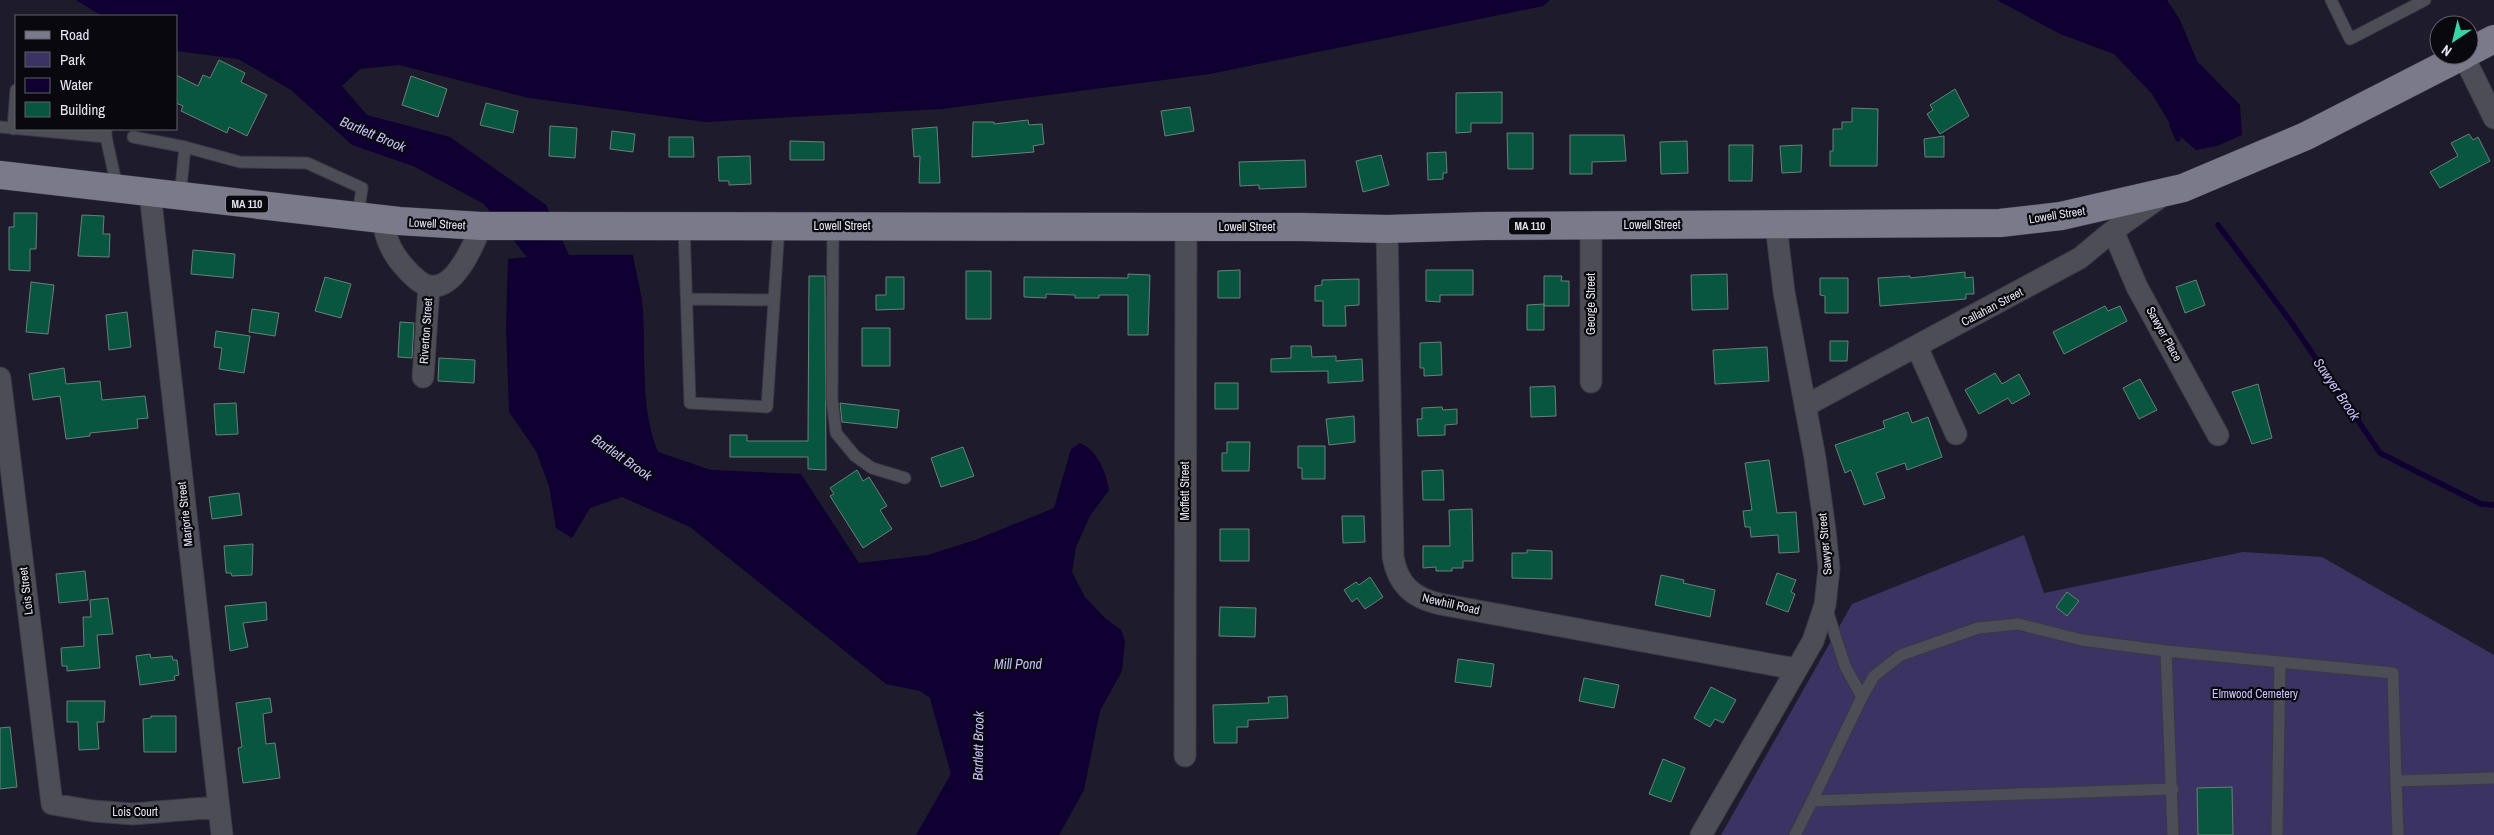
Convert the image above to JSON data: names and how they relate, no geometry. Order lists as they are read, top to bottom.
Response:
{
  "streets": {
    "main road": ["MA 110", "Lowell Street"],
    "street": [
      "George Street",
      "Callahan Street",
      "Riverton Street",
      "Sawyer Place",
      "Moffett Street",
      "Marjorie Street",
      "Sawyer Street",
      "Lois Street",
      "Newhill Road",
      "Lois Court"
    ]
  },
  "crossings": [
    ["Lowell Street", "George Street"],
    ["Lowell Street", "Callahan Street"],
    ["Lowell Street", "Riverton Street"],
    ["Lowell Street", "Moffett Street"],
    ["Lowell Street", "Marjorie Street"],
    ["Lowell Street", "Sawyer Street"],
    ["Lowell Street", "Newhill Road"],
    ["Callahan Street", "Sawyer Place"],
    ["Callahan Street", "Sawyer Street"],
    ["Marjorie Street", "Lois Court"],
    ["Sawyer Street", "Newhill Road"],
    ["Lois Street", "Lois Court"]
  ],
  "water": ["Bartlett Brook", "Sawyer Brook", "Mill Pond"],
  "parks": ["Elmwood Cemetery"],
  "legend": [
    "Road",
    "Park",
    "Water",
    "Building"
  ],
  "north": "bottom left"
}
